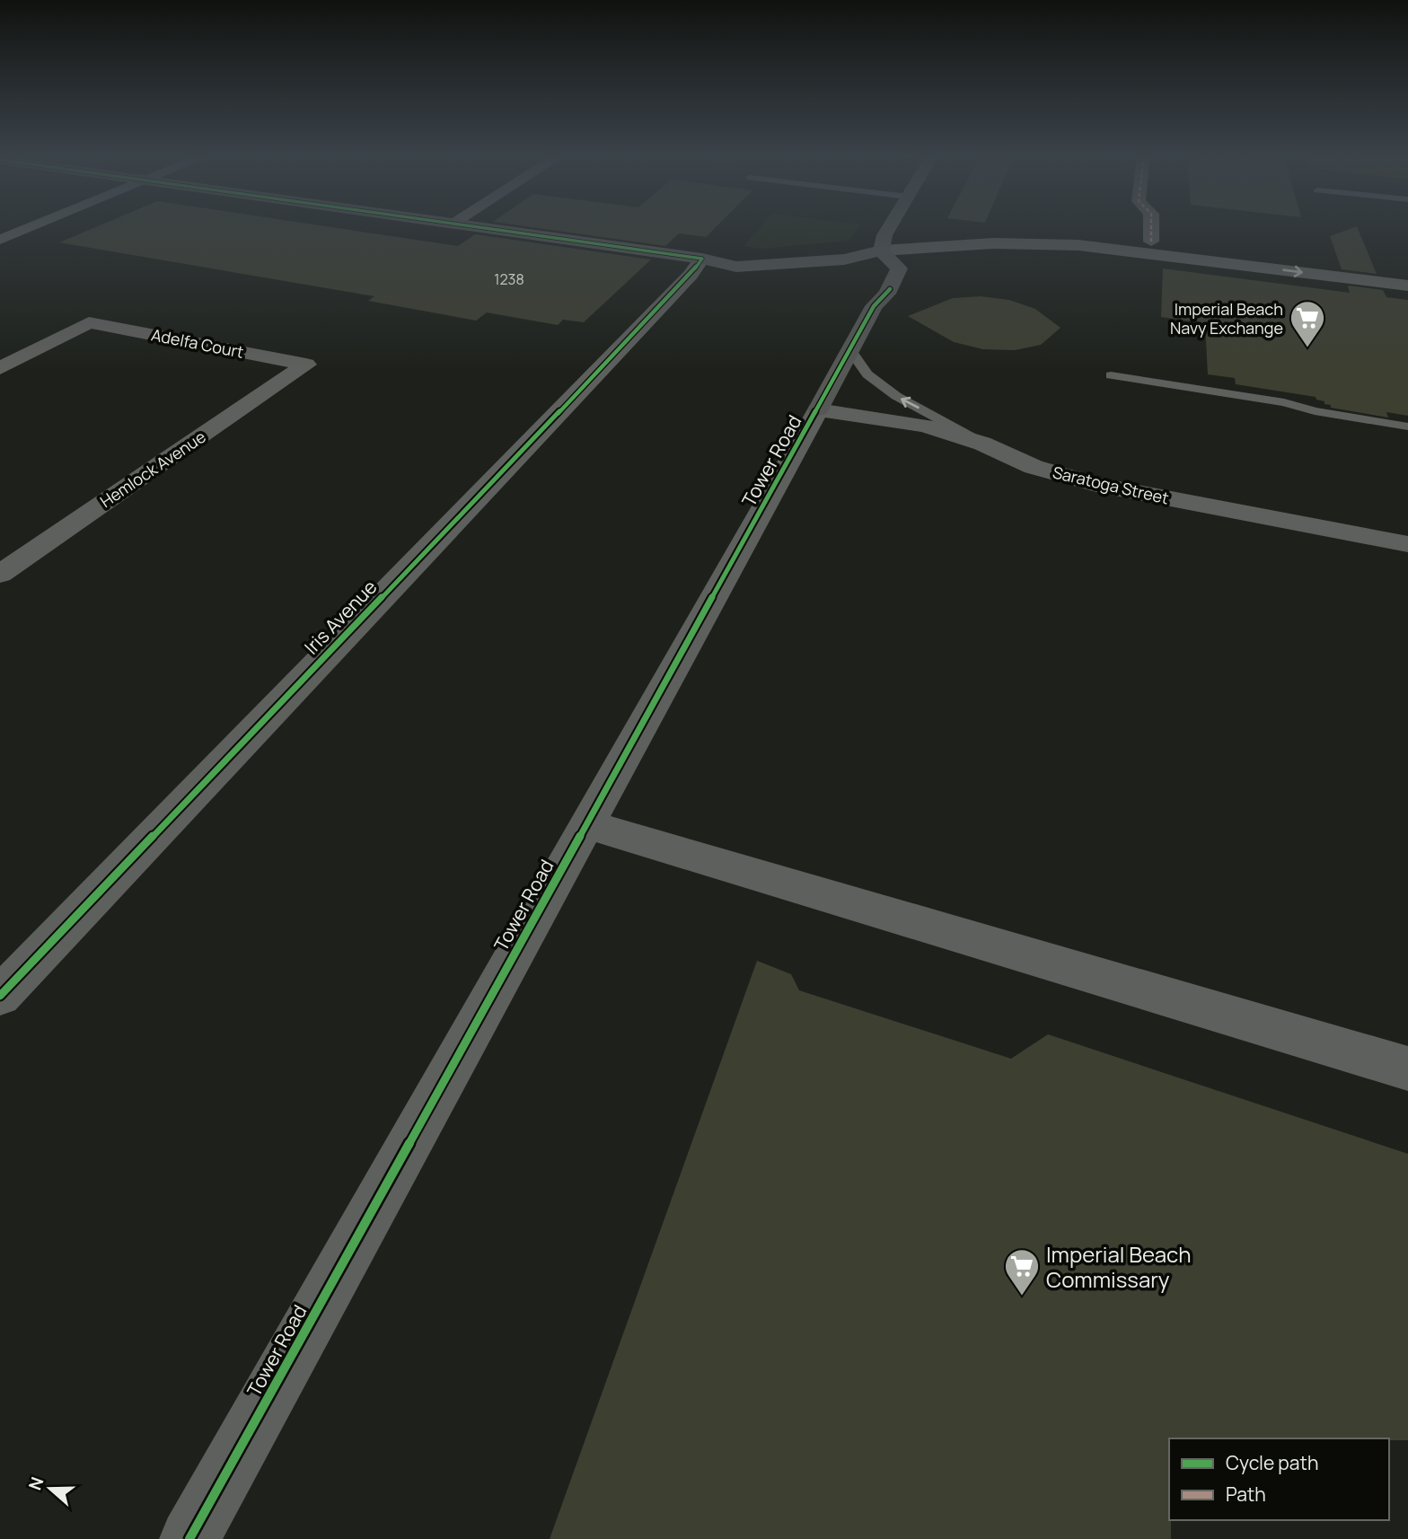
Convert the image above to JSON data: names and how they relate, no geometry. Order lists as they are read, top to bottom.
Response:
{
  "streets": {
    "main road": ["Tower Road"],
    "street": [
      "Adelfa Court",
      "Hemlock Avenue",
      "Saratoga Street",
      "Iris Avenue"
    ]
  },
  "crossings": [
    ["Adelfa Court", "Hemlock Avenue"],
    ["Tower Road", "Saratoga Street"]
  ],
  "places": {
    "supermarket": ["Imperial Beach Navy Exchange", "Imperial Beach Commissary"]
  },
  "house_numbers": ["1238"],
  "legend": ["Cycle path", "Path"],
  "north": "left"
}
